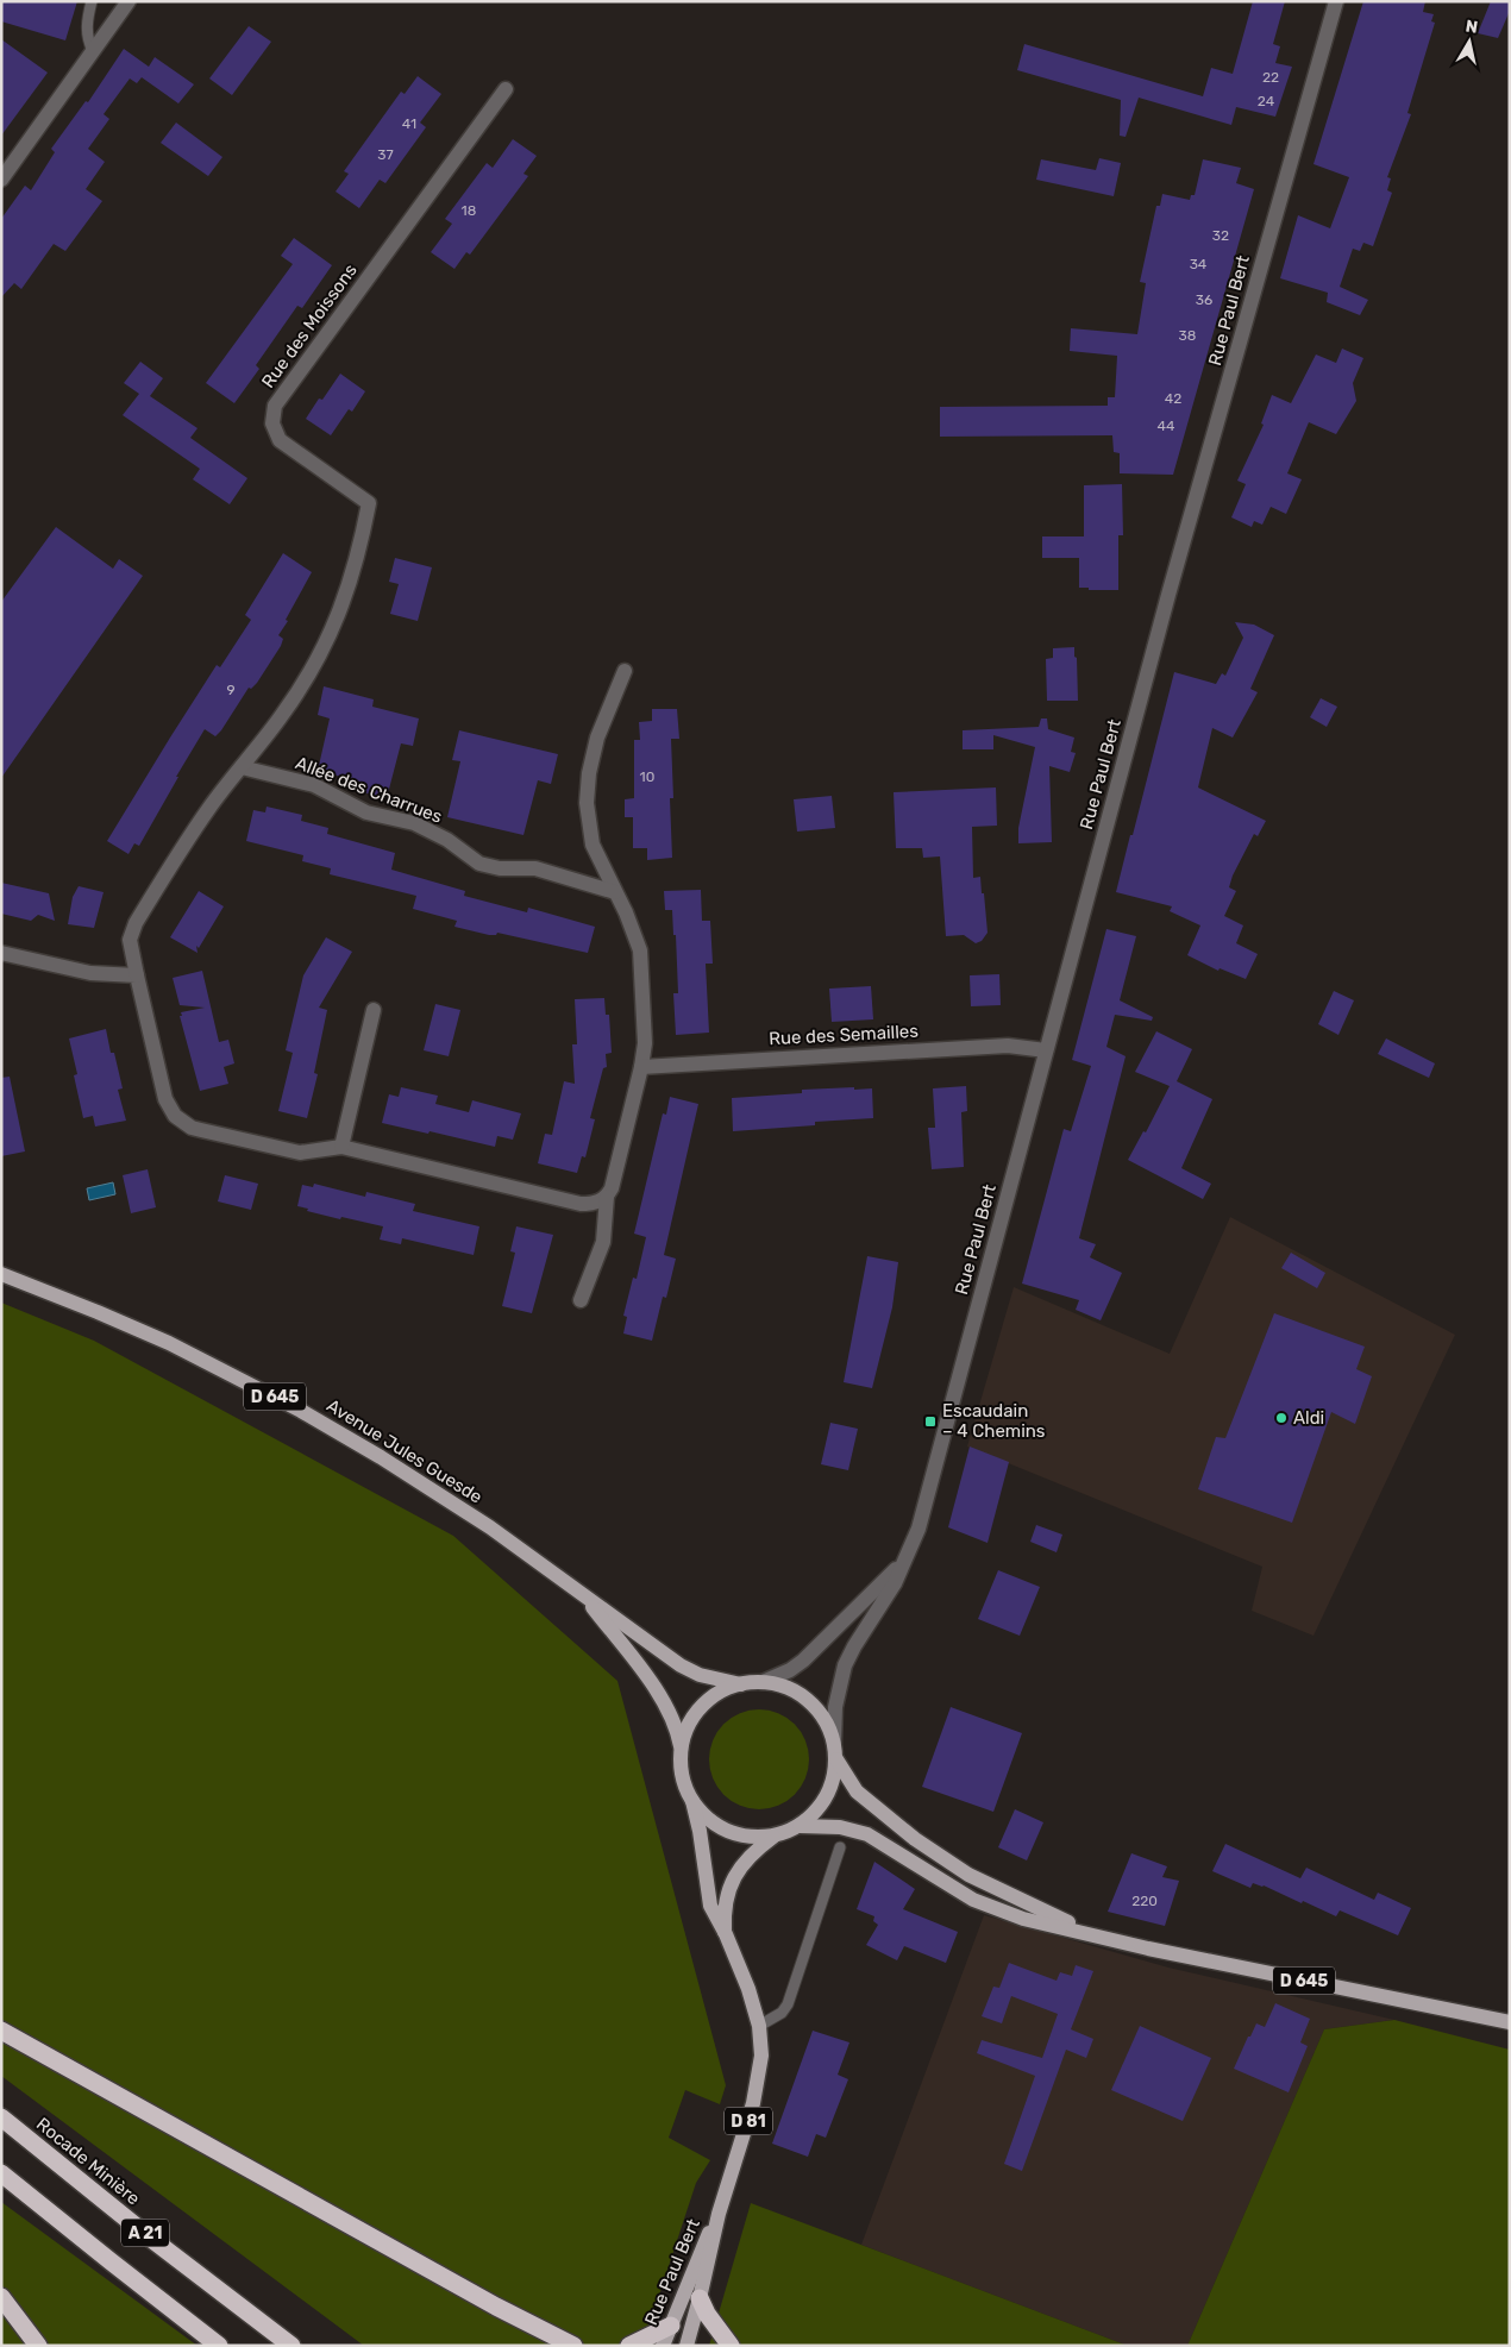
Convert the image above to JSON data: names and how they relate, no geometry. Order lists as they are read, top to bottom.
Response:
{
  "streets": {
    "highway": ["Rocade Minière", "A 21"],
    "main road": [
      "Rue Paul Bert",
      "D 645",
      "Avenue Jules Guesde",
      "D 81"
    ],
    "street": ["Rue des Moissons", "Allée des Charrues", "Rue des Semailles"]
  },
  "crossings": [
    ["Rue Paul Bert", "Rue des Semailles"],
    ["Rue Paul Bert", "D 645"],
    ["Rue Paul Bert", "Avenue Jules Guesde"],
    ["Rue des Moissons", "Allée des Charrues"],
    ["D 645", "Avenue Jules Guesde"]
  ],
  "places": {
    "other": ["Aldi"],
    "transit": ["Escaudain – 4 Chemins"]
  },
  "house_numbers": [
    "22",
    "24",
    "41",
    "37",
    "18",
    "32",
    "34",
    "36",
    "38",
    "42",
    "44",
    "9",
    "10",
    "220"
  ],
  "north": "top"
}
